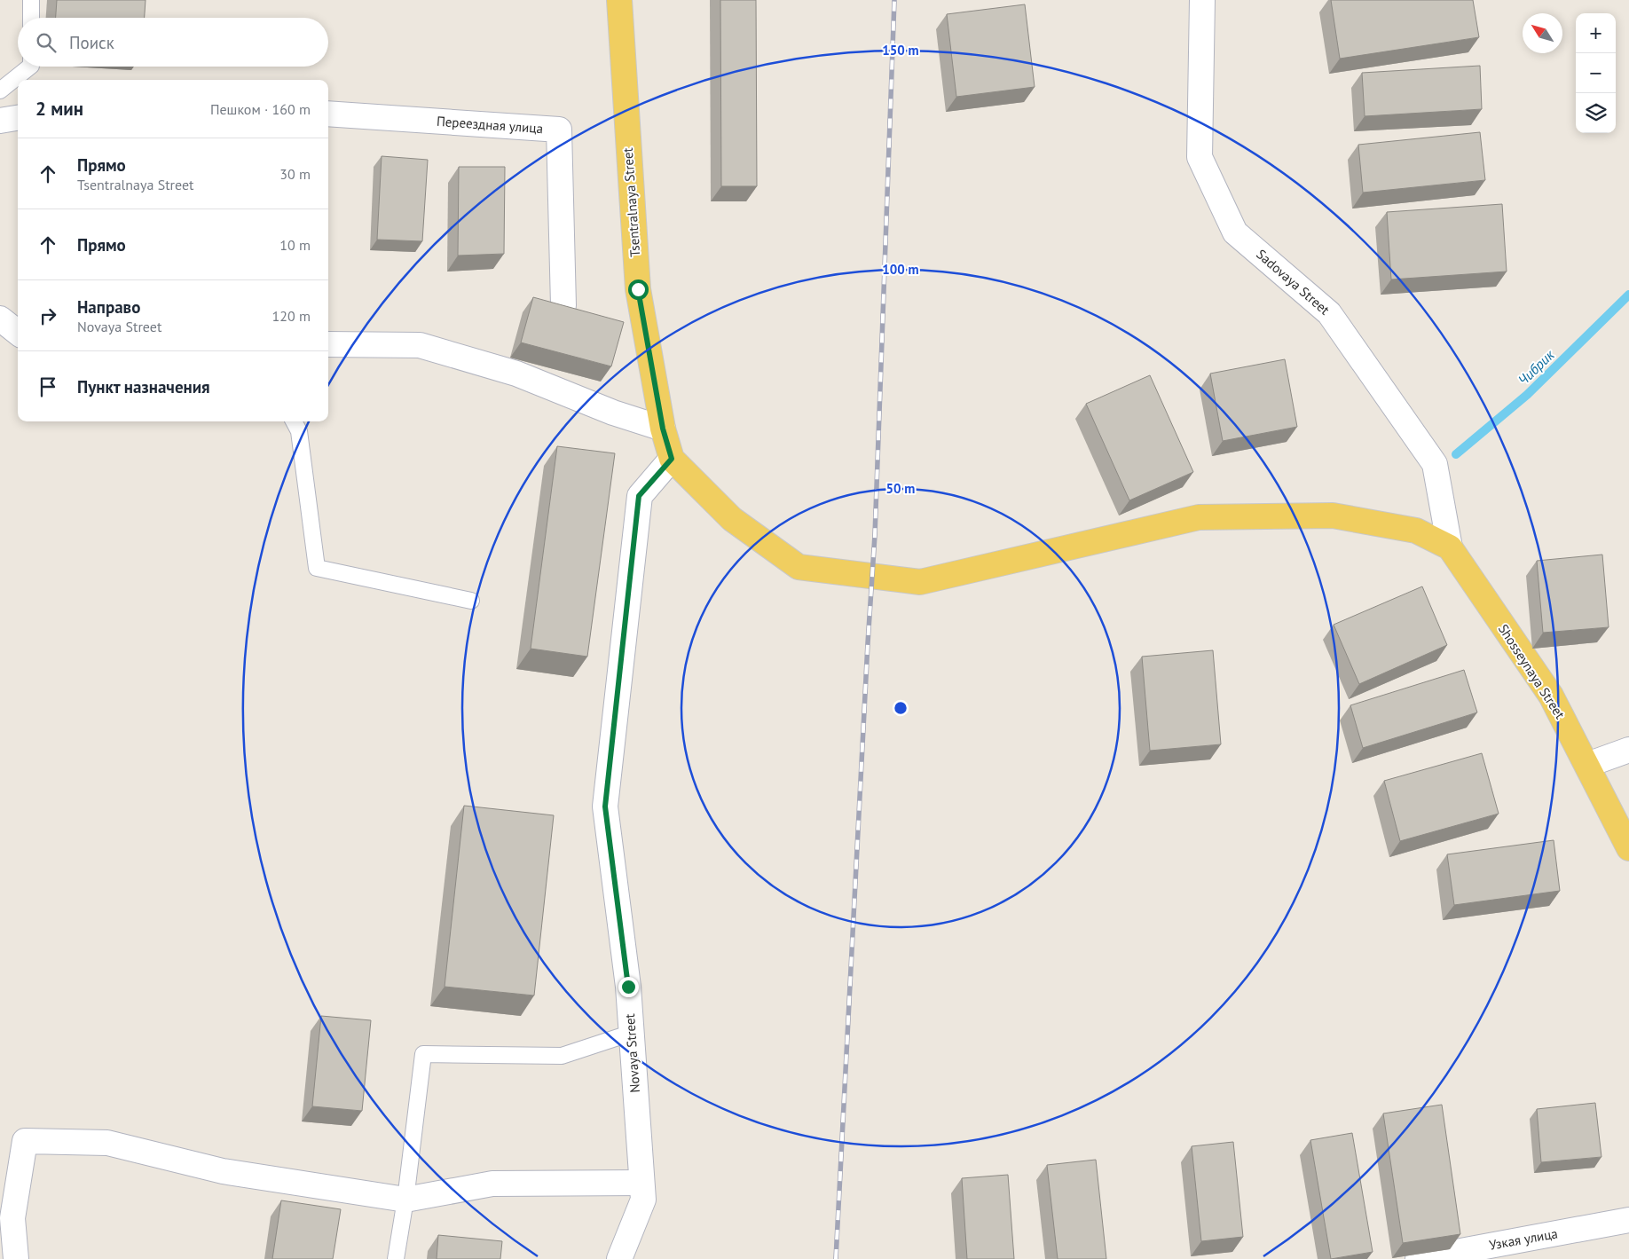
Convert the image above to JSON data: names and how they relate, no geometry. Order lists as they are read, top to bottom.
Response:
{
  "streets": {
    "main road": ["Tsentralnaya Street", "Shosseynaya Street"],
    "street": [
      "Переездная улица",
      "Sadovaya Street",
      "Novaya Street",
      "Узкая улица"
    ]
  },
  "crossings": [
    ["Tsentralnaya Street", "Novaya Street"],
    ["Sadovaya Street", "Shosseynaya Street"]
  ],
  "water": ["Чибрик"],
  "north": "top left",
  "page": {
    "map_buttons": ["+", "−"],
    "search": "Поиск",
    "heading": ["2 мин", "Пешком · 160 m"],
    "list": [
      ["Прямо", "Tsentralnaya Street", "30 m"],
      ["Прямо", "10 m"],
      ["Направо", "Novaya Street", "120 m"],
      "Пункт назначения"
    ]
  },
  "rings": ["150 m", "100 m", "50 m"]
}
